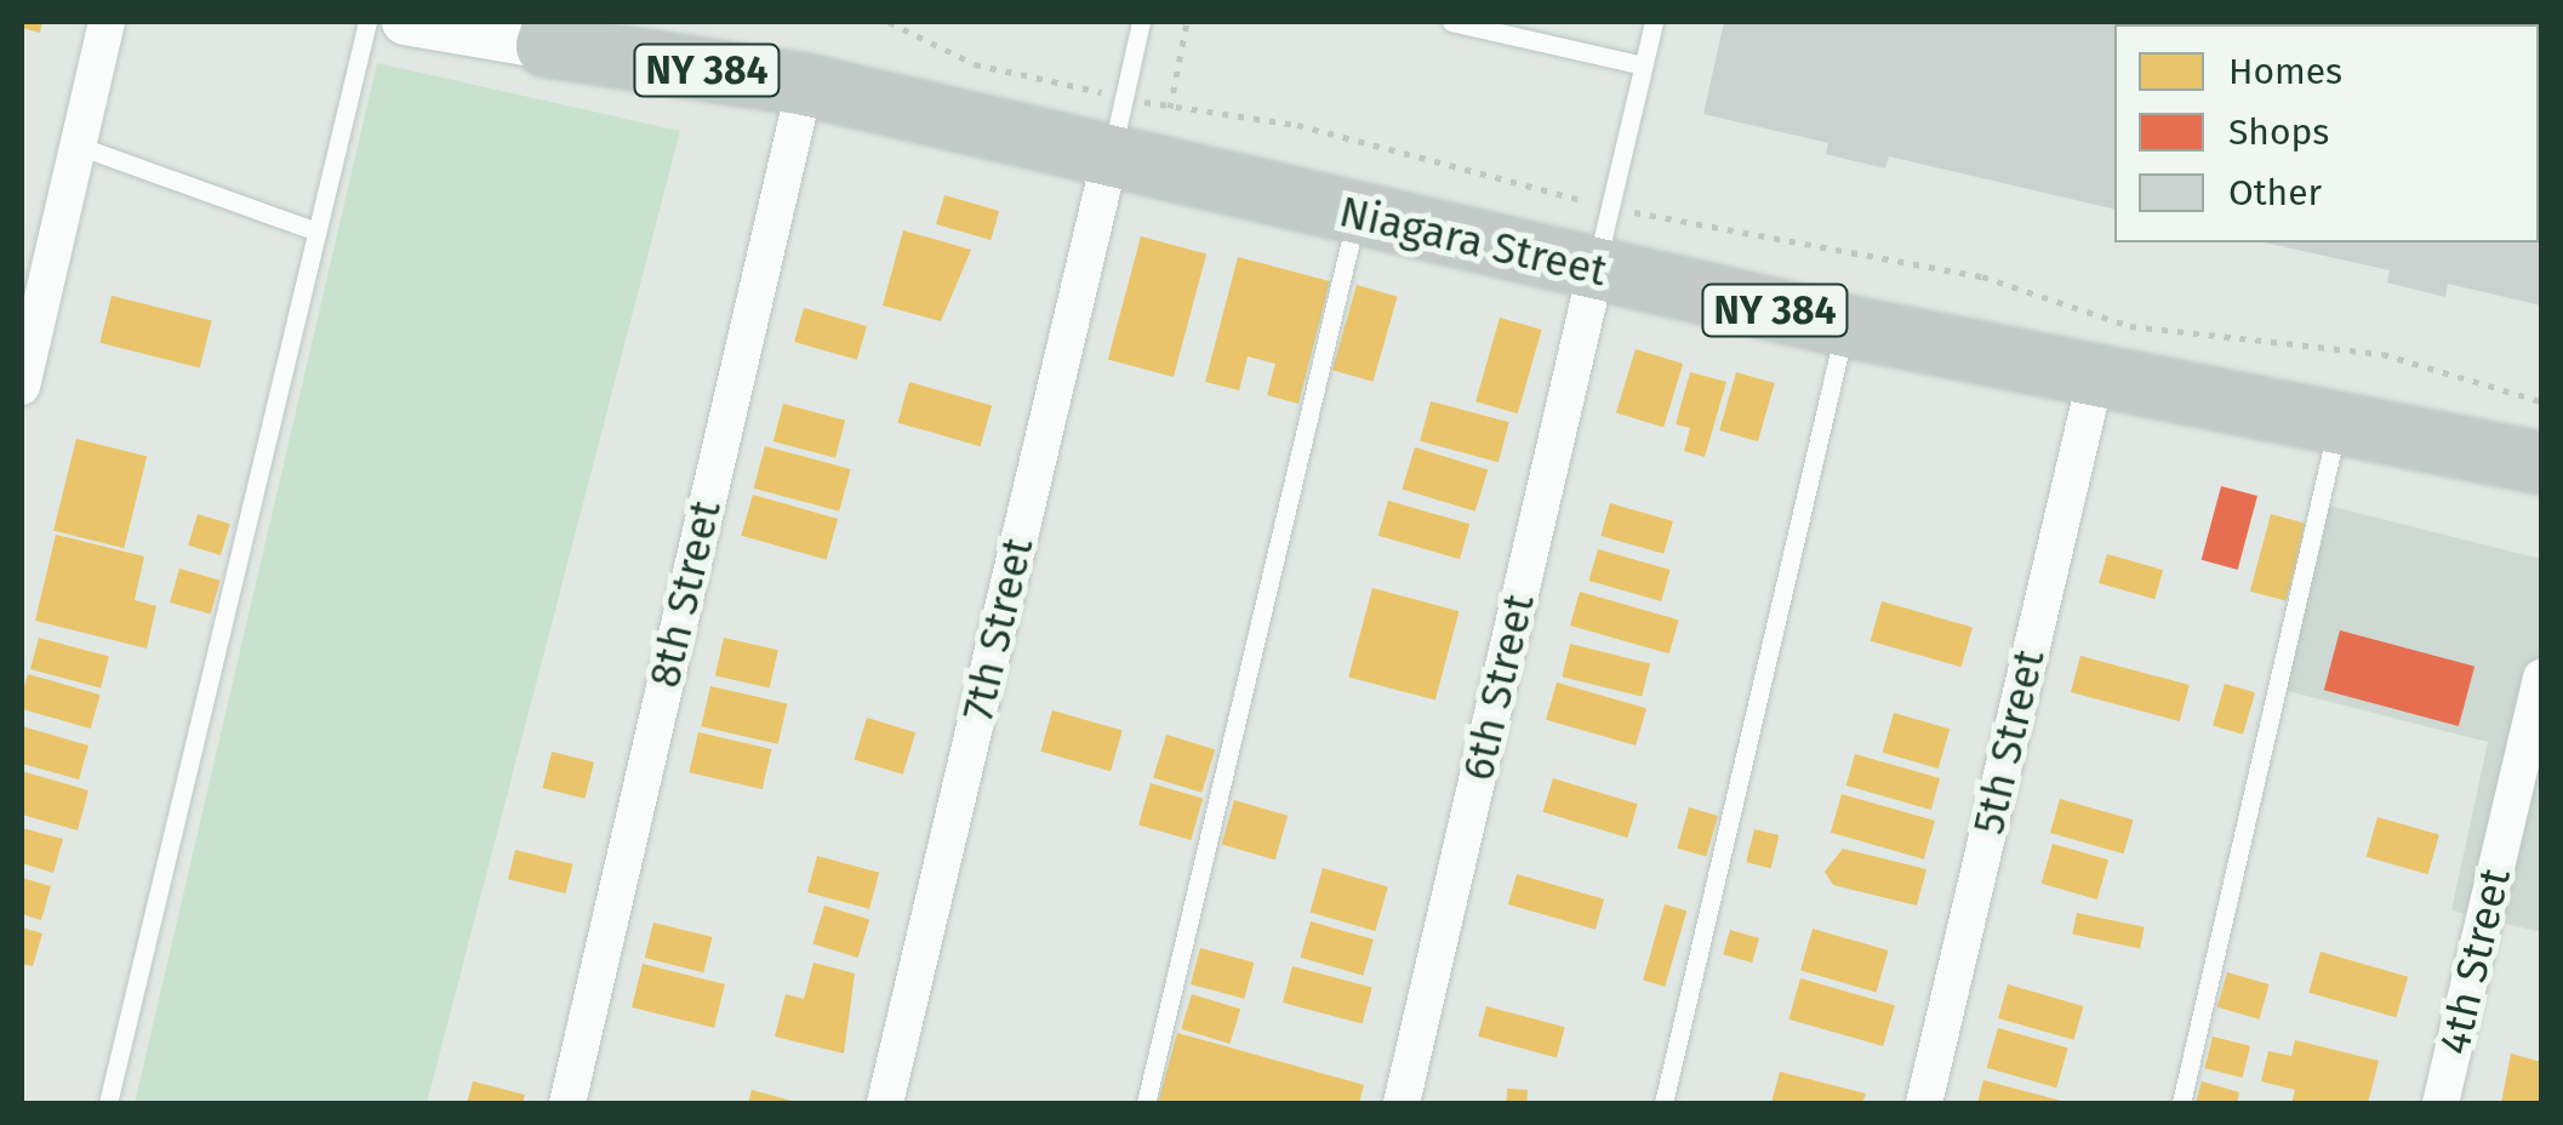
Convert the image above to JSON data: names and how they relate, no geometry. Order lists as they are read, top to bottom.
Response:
{
  "streets": {
    "highway": ["NY 384", "Niagara Street"],
    "street": [
      "8th Street",
      "7th Street",
      "6th Street",
      "5th Street",
      "4th Street"
    ]
  },
  "crossings": [
    ["Niagara Street", "8th Street"],
    ["Niagara Street", "7th Street"],
    ["Niagara Street", "6th Street"],
    ["Niagara Street", "5th Street"]
  ],
  "legend": ["Homes", "Shops", "Other"]
}
